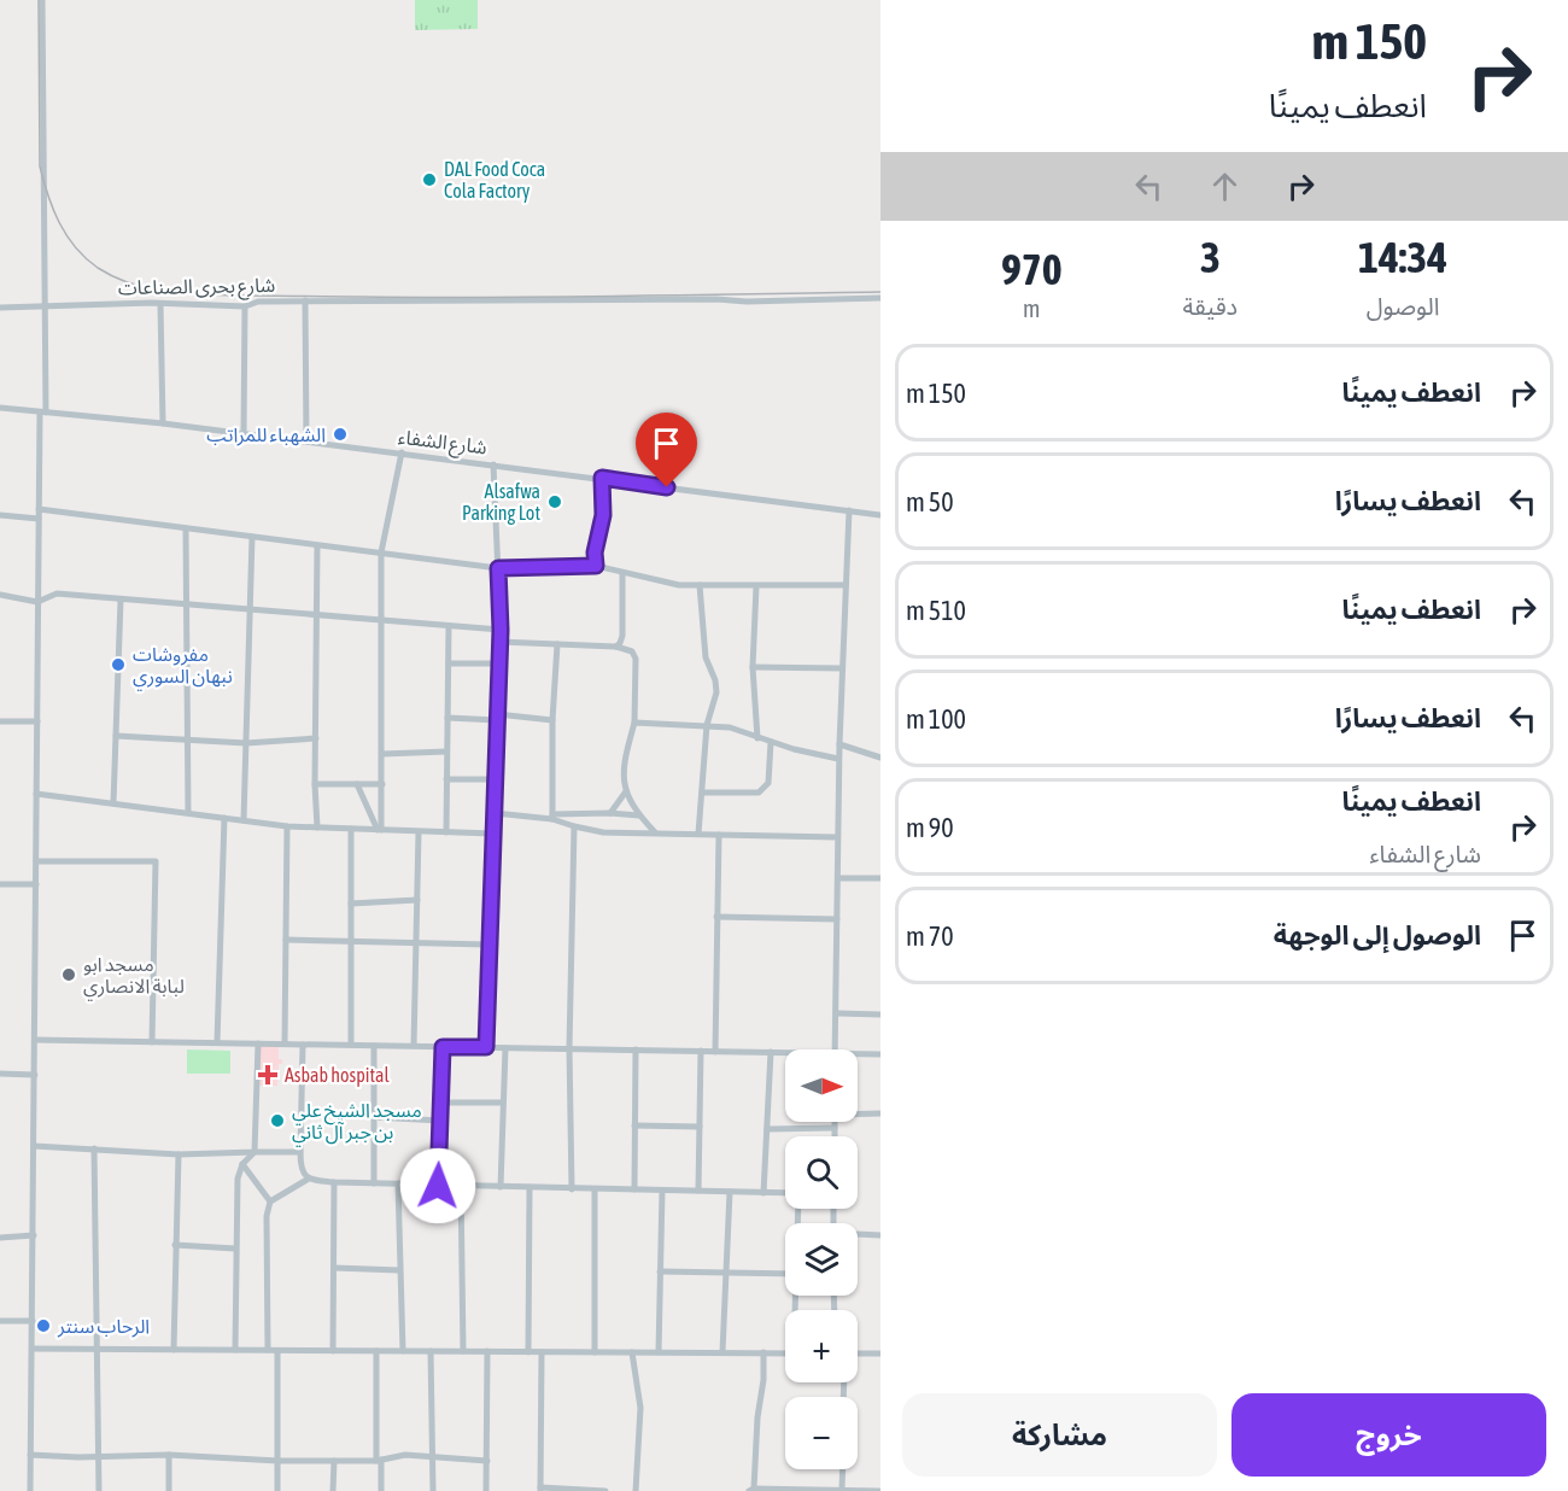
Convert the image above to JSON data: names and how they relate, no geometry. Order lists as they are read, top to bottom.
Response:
{
  "streets": {
    "street": ["شارع بحرى الصناعات", "شارع الشفاء"]
  },
  "places": {
    "other": [
      "DAL Food Coca Cola Factory",
      "الشهباء للمراتب",
      "Alsafwa Parking Lot",
      "مفروشات نبهان السوري",
      "مسجد ابو لبابة الانصاري",
      "مسجد الشيخ علي بن جبر آل ثاني",
      "الرحاب سنتر"
    ],
    "health": ["Asbab hospital"]
  },
  "north": "right",
  "page": {
    "turn": ["150 m", "انعطف يمينًا"],
    "eta": [
      "14:34",
      "الوصول",
      "3",
      "دقيقة",
      "970",
      "m"
    ],
    "list": [
      {
        "name": "انعطف يمينًا",
        "value": "150 m"
      },
      {
        "name": "انعطف يسارًا",
        "value": "50 m"
      },
      {
        "name": "انعطف يمينًا",
        "value": "510 m"
      },
      {
        "name": "انعطف يسارًا",
        "value": "100 m"
      },
      {
        "name": "انعطف يمينًا",
        "note": "شارع الشفاء",
        "value": "90 m"
      },
      {
        "name": "الوصول إلى الوجهة",
        "value": "70 m"
      }
    ],
    "map_buttons": ["+", "−"],
    "buttons": ["خروج", "مشاركة"]
  }
}
